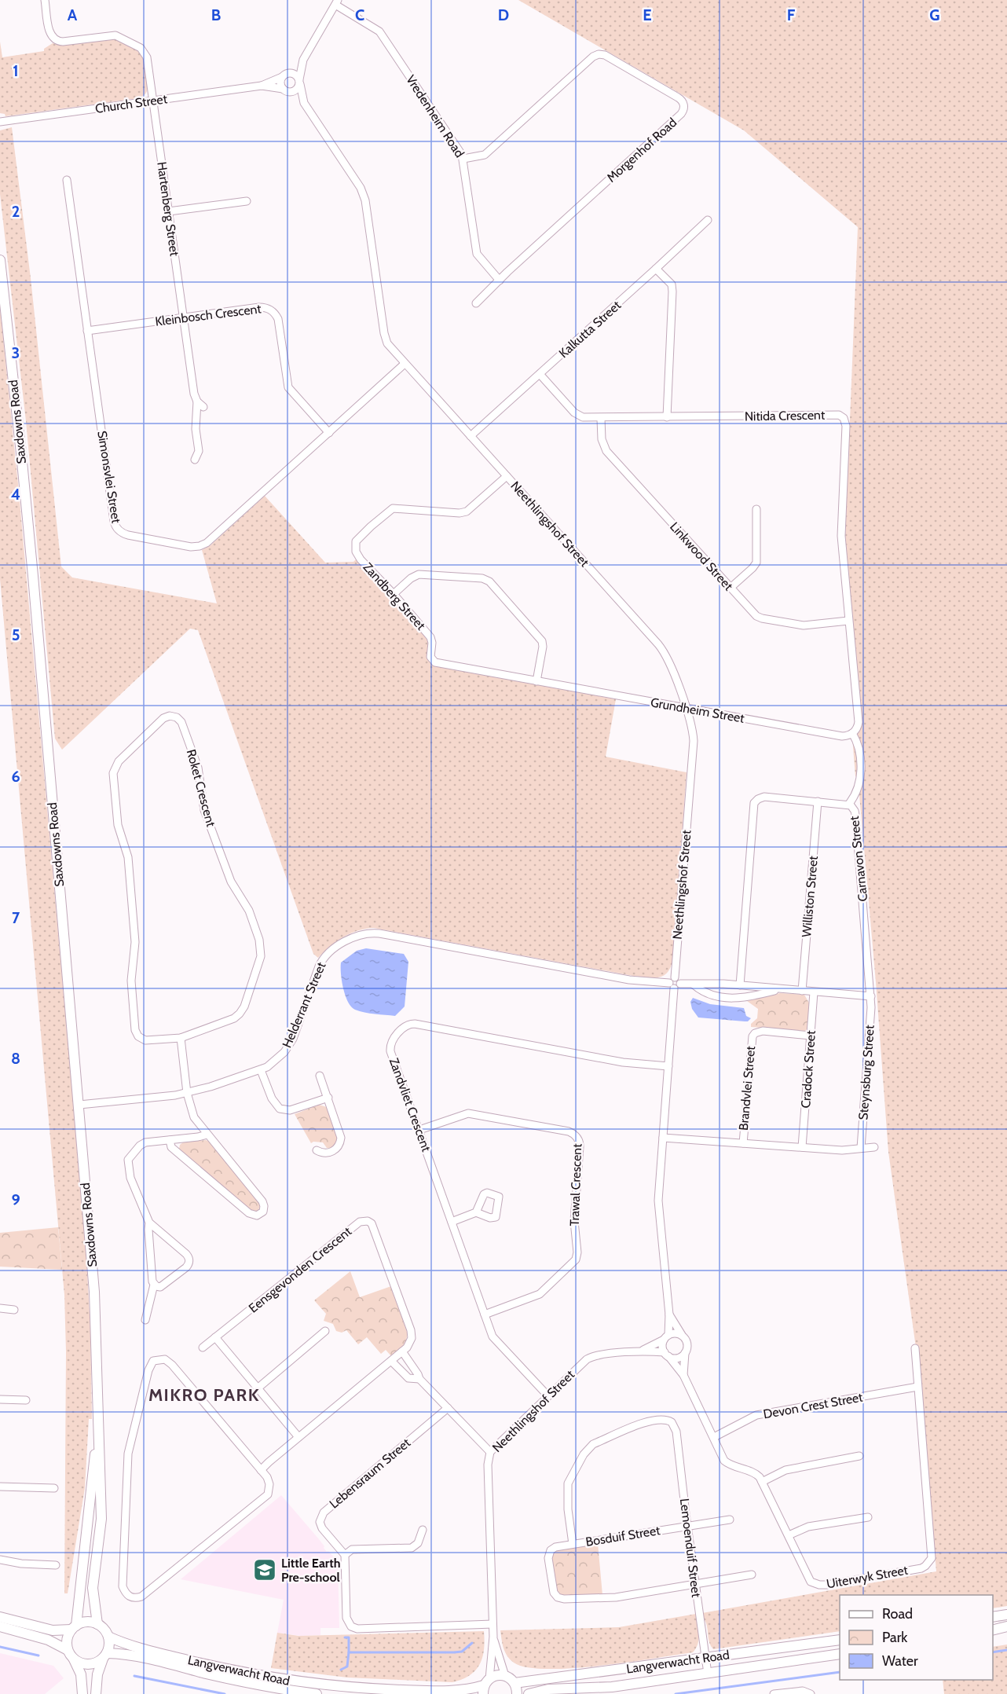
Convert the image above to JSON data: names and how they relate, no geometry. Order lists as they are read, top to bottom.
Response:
{
  "streets": {
    "street": [
      "Church Street",
      "Vredenheim Road",
      "Morgenhof Road",
      "Hartenberg Street",
      "Kleinbosch Crescent",
      "Kalkutta Street",
      "Nitida Crescent",
      "Saxdowns Road",
      "Simonsvlei Street",
      "Neethlingshof Street",
      "Linkwood Street",
      "Zandberg Street",
      "Grundheim Street",
      "Roket Crescent",
      "Carnavon Street",
      "Williston Street",
      "Helderrant Street",
      "Cradock Street",
      "Steynsburg Street",
      "Brandvlei Street",
      "Zandvliet Crescent",
      "Trawal Crescent",
      "Eensgevonden Crescent",
      "Devon Crest Street",
      "Lebensraum Street",
      "Bosduif Street",
      "Lemoenduif Street",
      "Uiterwyk Street",
      "Langverwacht Road"
    ]
  },
  "crossings": [
    ["Church Street", "Hartenberg Street"],
    ["Vredenheim Road", "Morgenhof Road"],
    ["Hartenberg Street", "Kleinbosch Crescent"],
    ["Kleinbosch Crescent", "Simonsvlei Street"],
    ["Kalkutta Street", "Nitida Crescent"],
    ["Kalkutta Street", "Neethlingshof Street"],
    ["Nitida Crescent", "Linkwood Street"],
    ["Saxdowns Road", "Helderrant Street"],
    ["Saxdowns Road", "Langverwacht Road"],
    ["Simonsvlei Street", "Neethlingshof Street"],
    ["Neethlingshof Street", "Zandberg Street"],
    ["Neethlingshof Street", "Grundheim Street"],
    ["Neethlingshof Street", "Helderrant Street"],
    ["Neethlingshof Street", "Zandvliet Crescent"],
    ["Neethlingshof Street", "Uiterwyk Street"],
    ["Neethlingshof Street", "Langverwacht Road"],
    ["Zandberg Street", "Grundheim Street"],
    ["Carnavon Street", "Williston Street"],
    ["Carnavon Street", "Helderrant Street"],
    ["Carnavon Street", "Steynsburg Street"],
    ["Williston Street", "Helderrant Street"],
    ["Helderrant Street", "Cradock Street"],
    ["Helderrant Street", "Steynsburg Street"],
    ["Cradock Street", "Brandvlei Street"],
    ["Zandvliet Crescent", "Trawal Crescent"],
    ["Devon Crest Street", "Uiterwyk Street"],
    ["Bosduif Street", "Lemoenduif Street"],
    ["Lemoenduif Street", "Langverwacht Road"]
  ],
  "districts": ["MIKRO PARK"],
  "places": {
    "school or university": ["Little Earth Pre-school"]
  },
  "legend": ["Road", "Park", "Water"],
  "grid": {
    "columns": [
      "A",
      "B",
      "C",
      "D",
      "E",
      "F",
      "G"
    ],
    "rows": [
      "1",
      "2",
      "3",
      "4",
      "5",
      "6",
      "7",
      "8",
      "9"
    ]
  }
}
